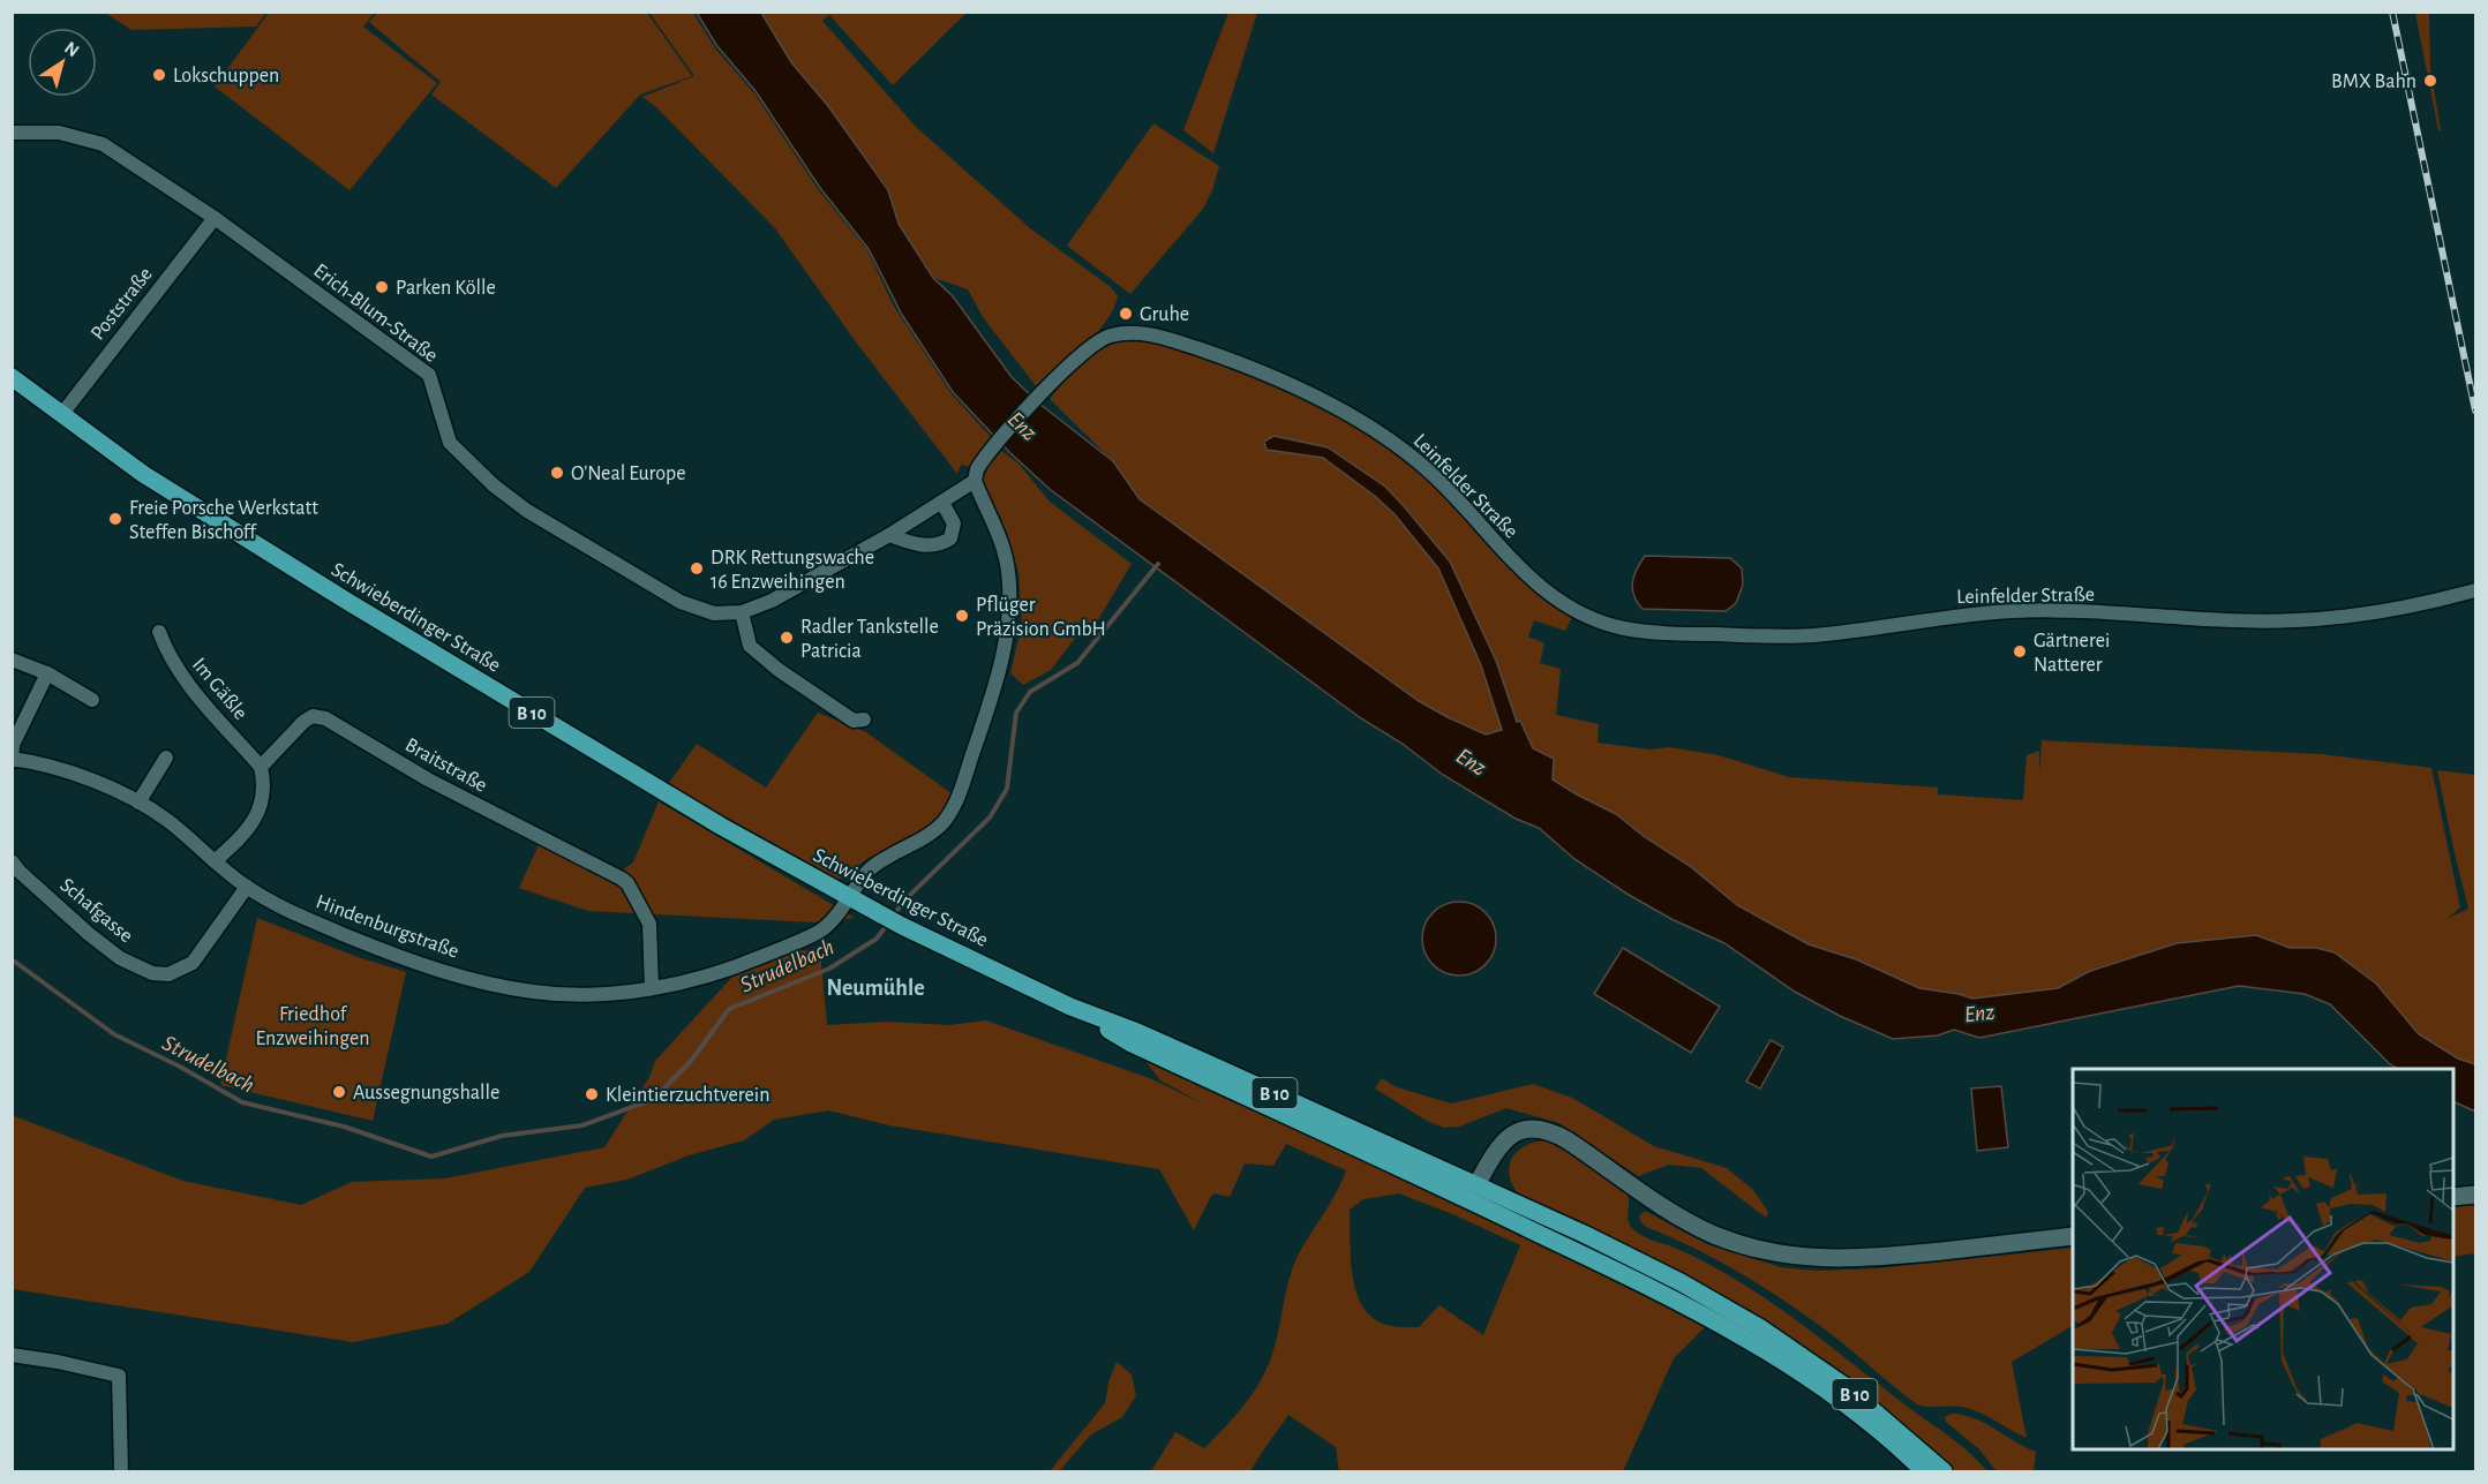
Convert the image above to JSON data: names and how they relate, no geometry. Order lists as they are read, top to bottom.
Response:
{
  "streets": {
    "main road": ["Schwieberdinger Straße", "B 10"],
    "street": [
      "Poststraße",
      "Erich-Blum-Straße",
      "Leinfelder Straße",
      "Im Gäßle",
      "Braitstraße",
      "Schafgasse",
      "Hindenburgstraße"
    ]
  },
  "crossings": [
    ["Poststraße", "Erich-Blum-Straße"],
    ["Poststraße", "Schwieberdinger Straße"],
    ["Erich-Blum-Straße", "Leinfelder Straße"],
    ["Schwieberdinger Straße", "B 10"],
    ["Schwieberdinger Straße", "Hindenburgstraße"],
    ["Im Gäßle", "Braitstraße"],
    ["Braitstraße", "Hindenburgstraße"],
    ["Schafgasse", "Hindenburgstraße"]
  ],
  "districts": ["Neumühle"],
  "water": ["Enz", "Strudelbach"],
  "parks": ["Friedhof Enzweihingen"],
  "places": [
    "Lokschuppen",
    "BMX Bahn",
    "Parken Kölle",
    "Gruhe",
    "O'Neal Europe",
    "Freie Porsche Werkstatt Steffen Bischoff",
    "DRK Rettungswache 16 Enzweihingen",
    "Pflüger Präzision GmbH",
    "Radler Tankstelle Patricia",
    "Gärtnerei Natterer",
    "Aussegnungshalle",
    "Kleintierzuchtverein"
  ],
  "north": "top right"
}
